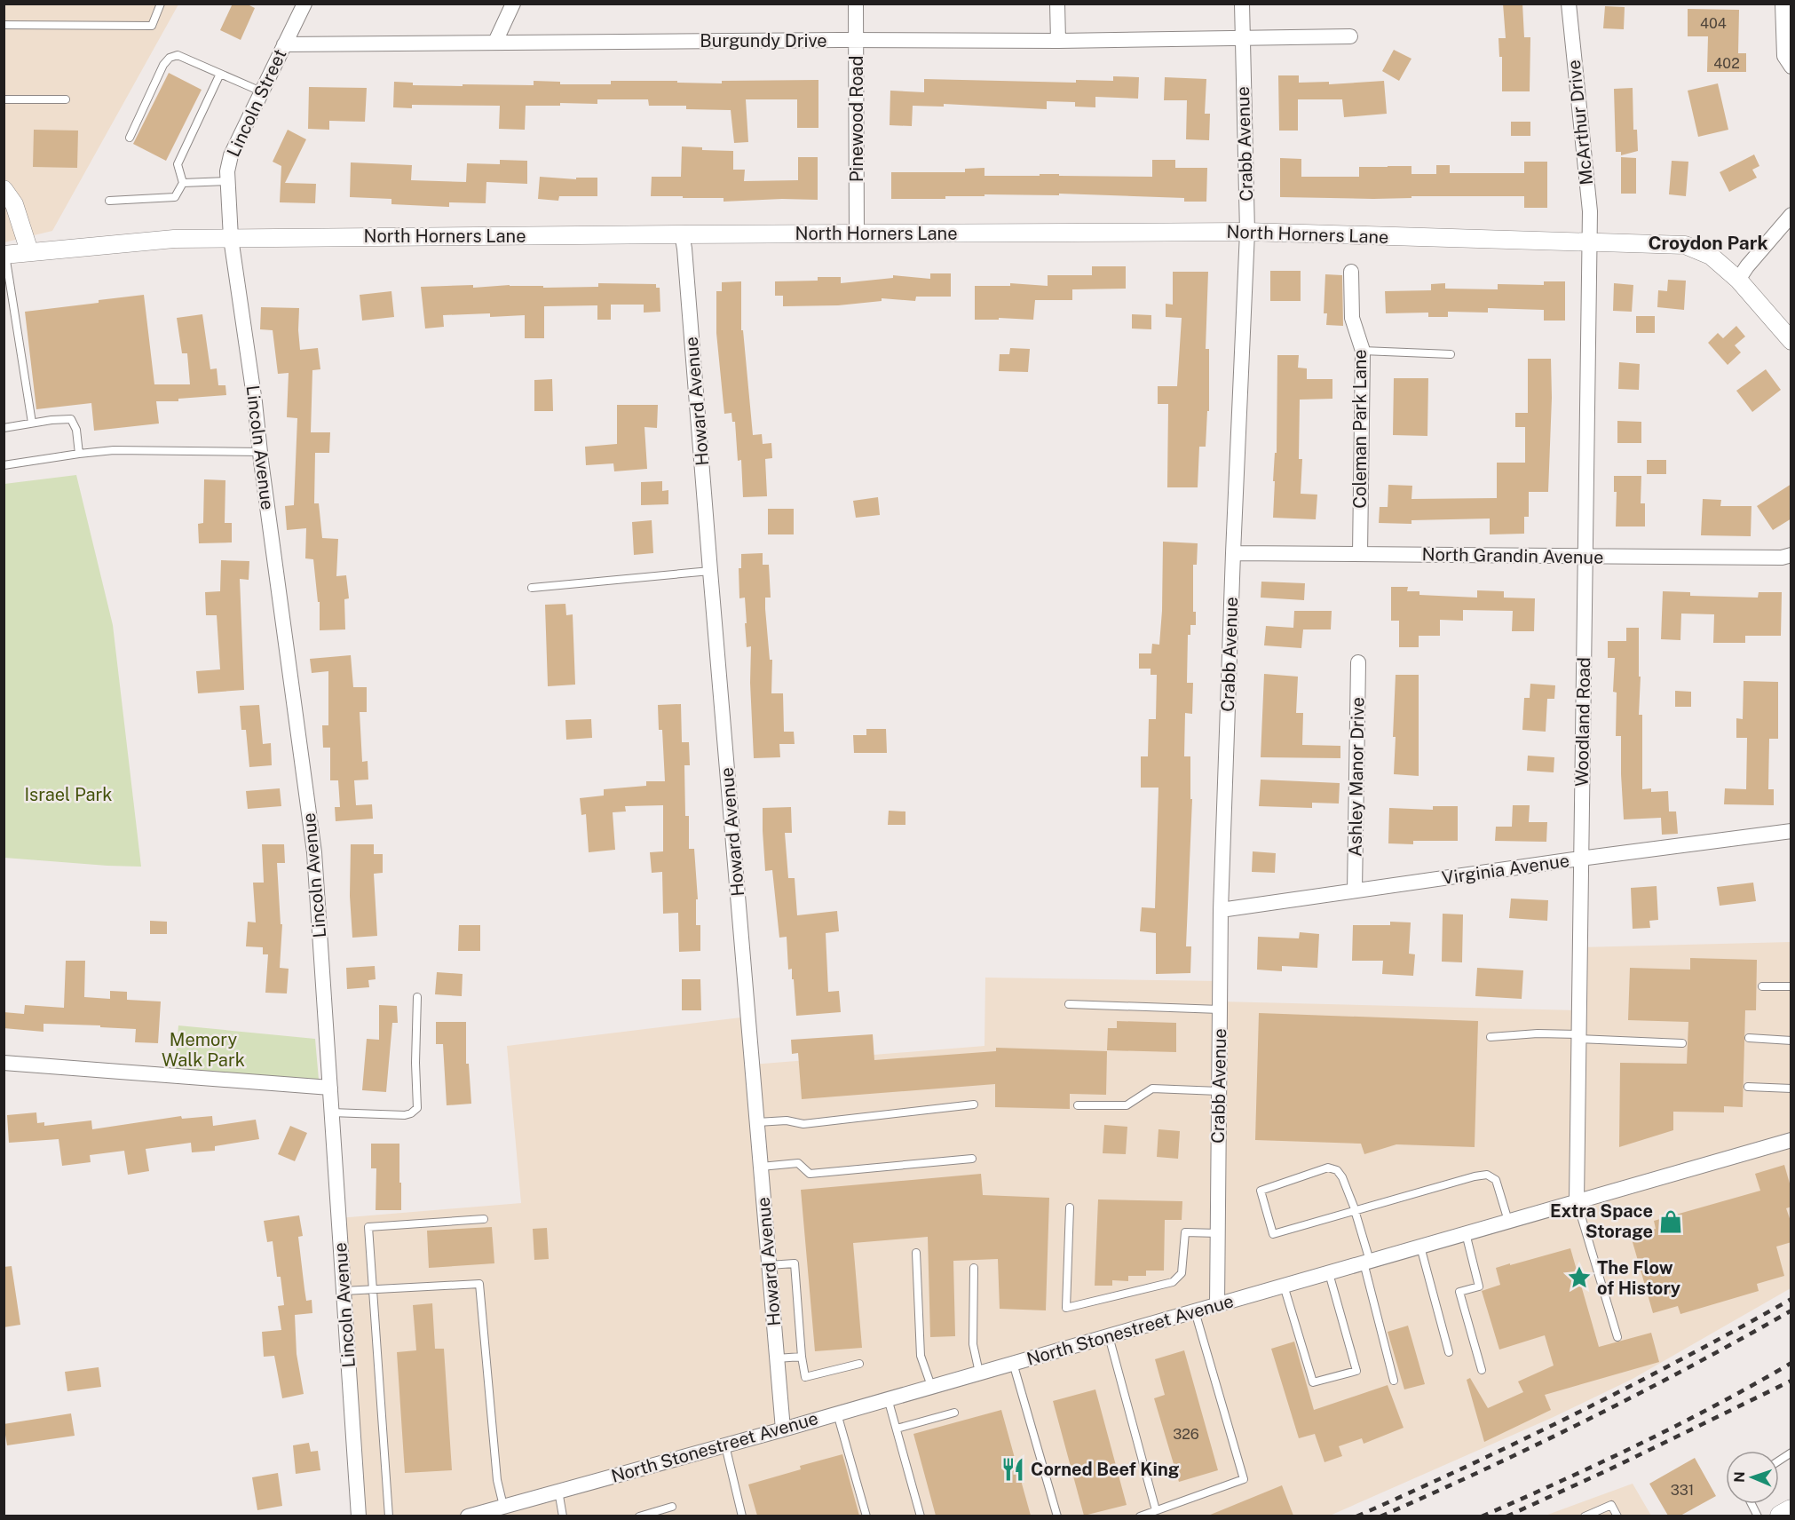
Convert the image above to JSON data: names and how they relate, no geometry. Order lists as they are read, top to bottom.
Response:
{
  "streets": {
    "street": [
      "Burgundy Drive",
      "Lincoln Street",
      "Pinewood Road",
      "McArthur Drive",
      "Crabb Avenue",
      "North Horners Lane",
      "Howard Avenue",
      "Coleman Park Lane",
      "Lincoln Avenue",
      "North Grandin Avenue",
      "Woodland Road",
      "Ashley Manor Drive",
      "Virginia Avenue",
      "North Stonestreet Avenue"
    ]
  },
  "crossings": [
    ["Burgundy Drive", "Lincoln Street"],
    ["Burgundy Drive", "Pinewood Road"],
    ["Burgundy Drive", "Crabb Avenue"],
    ["Lincoln Street", "North Horners Lane"],
    ["Lincoln Street", "Lincoln Avenue"],
    ["Pinewood Road", "North Horners Lane"],
    ["McArthur Drive", "North Horners Lane"],
    ["McArthur Drive", "Woodland Road"],
    ["Crabb Avenue", "North Horners Lane"],
    ["Crabb Avenue", "North Grandin Avenue"],
    ["Crabb Avenue", "Virginia Avenue"],
    ["Crabb Avenue", "North Stonestreet Avenue"],
    ["North Horners Lane", "Howard Avenue"],
    ["North Horners Lane", "Lincoln Avenue"],
    ["North Horners Lane", "Woodland Road"],
    ["Howard Avenue", "North Stonestreet Avenue"],
    ["Coleman Park Lane", "North Grandin Avenue"],
    ["North Grandin Avenue", "Woodland Road"],
    ["Woodland Road", "Virginia Avenue"],
    ["Woodland Road", "North Stonestreet Avenue"],
    ["Ashley Manor Drive", "Virginia Avenue"]
  ],
  "districts": ["Croydon Park"],
  "parks": ["Israel Park", "Memory Walk Park"],
  "places": {
    "shop": ["Extra Space Storage"],
    "place": ["The Flow of History"],
    "restaurant": ["Corned Beef King"]
  },
  "house_numbers": [
    "404",
    "402",
    "326",
    "331"
  ],
  "north": "left"
}
